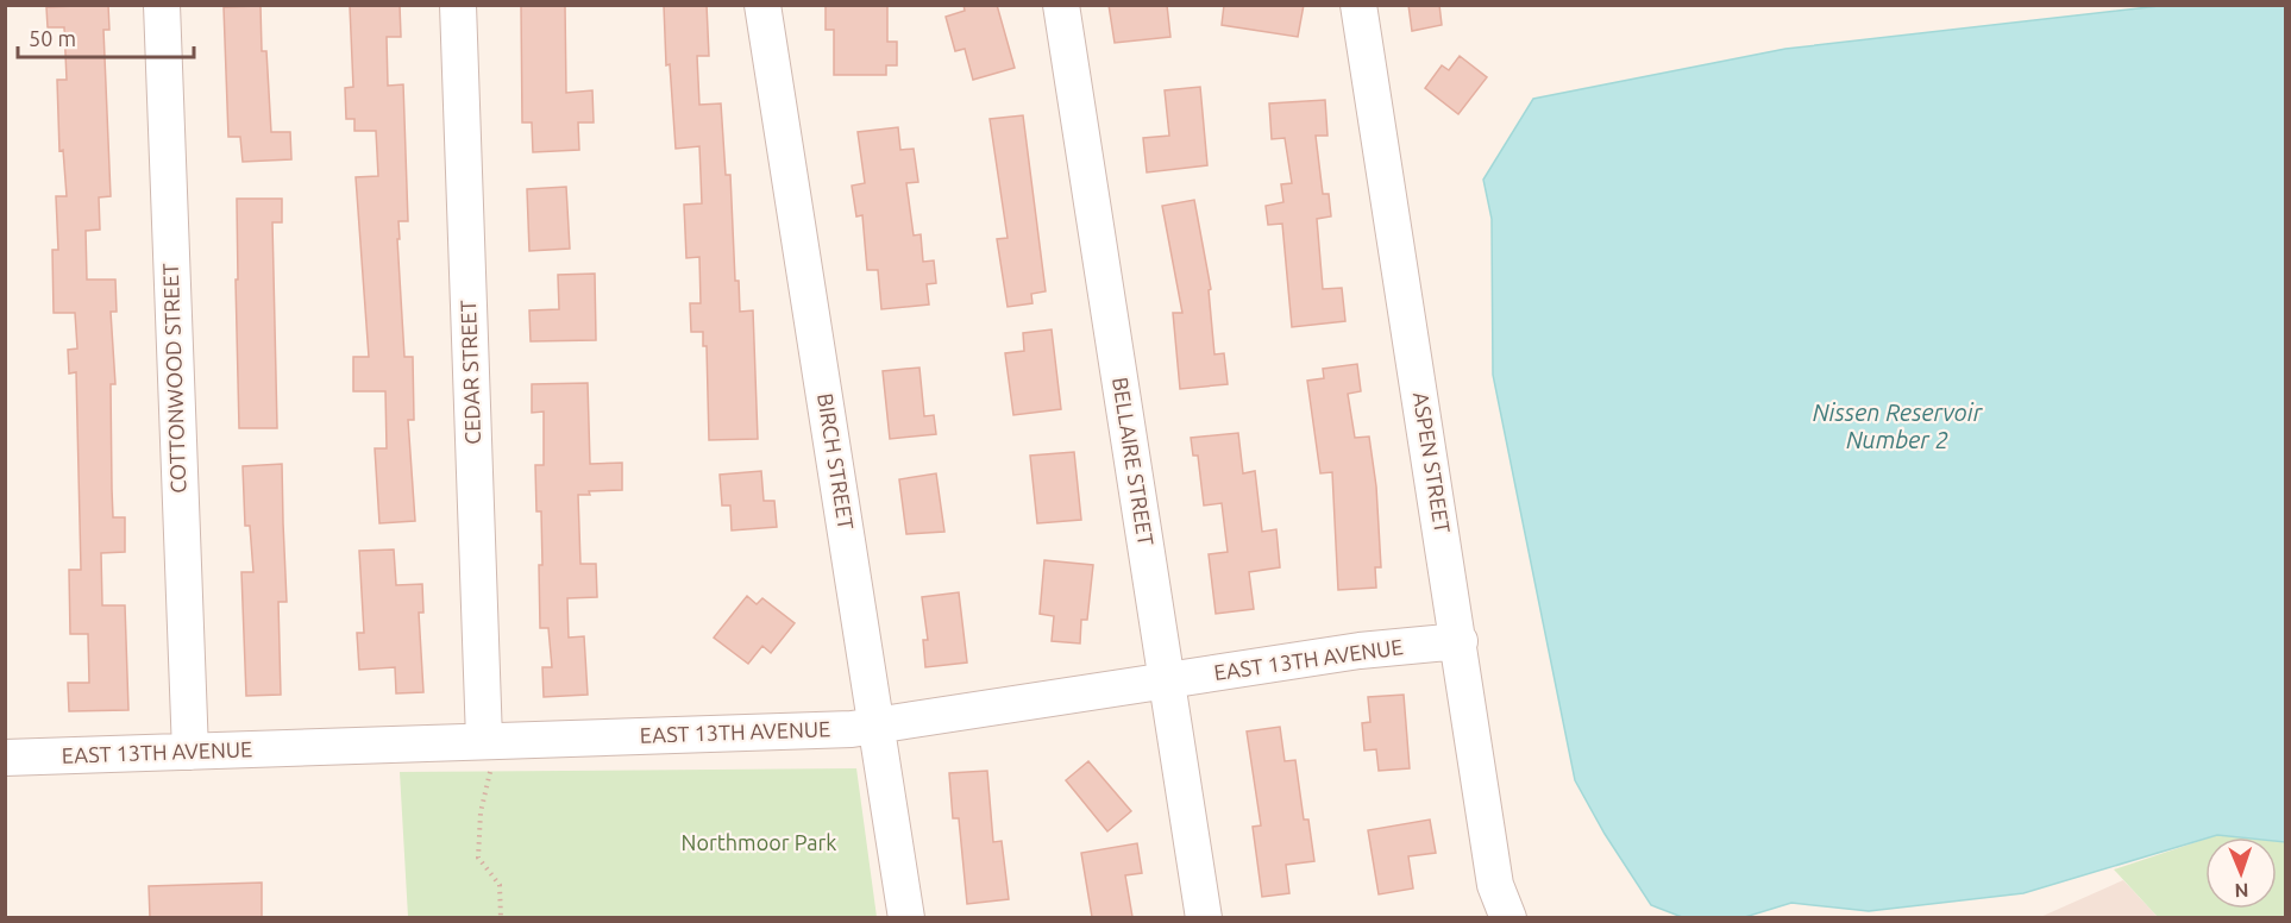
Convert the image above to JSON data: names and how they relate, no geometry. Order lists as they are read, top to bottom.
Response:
{
  "streets": {
    "street": [
      "CEDAR STREET",
      "COTTONWOOD STREET",
      "BIRCH STREET",
      "BELLAIRE STREET",
      "ASPEN STREET",
      "EAST 13TH AVENUE"
    ]
  },
  "crossings": [
    ["CEDAR STREET", "EAST 13TH AVENUE"],
    ["COTTONWOOD STREET", "EAST 13TH AVENUE"],
    ["BIRCH STREET", "EAST 13TH AVENUE"],
    ["BELLAIRE STREET", "EAST 13TH AVENUE"],
    ["ASPEN STREET", "EAST 13TH AVENUE"]
  ],
  "water": ["Nissen Reservoir Number 2"],
  "parks": ["Northmoor Park"],
  "scale_bar": "50 m",
  "north": "bottom"
}
